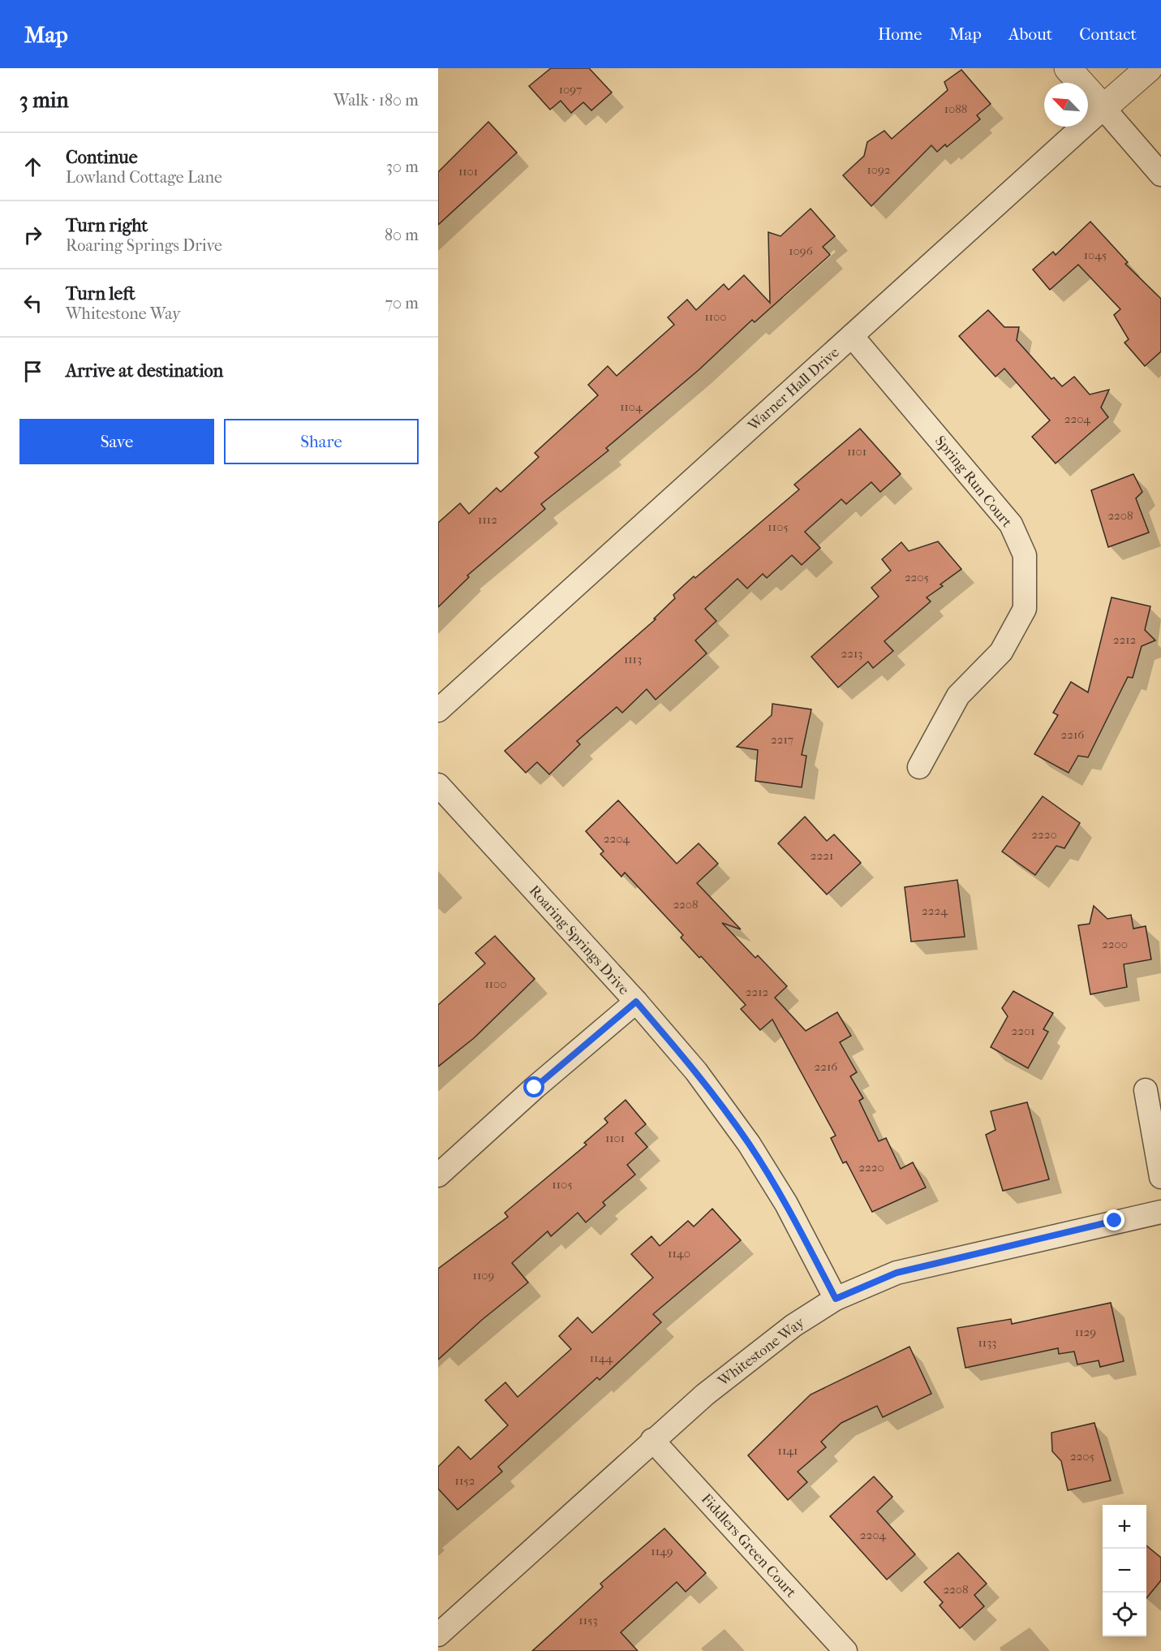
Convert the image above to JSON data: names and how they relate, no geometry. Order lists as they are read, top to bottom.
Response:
{
  "streets": {
    "street": [
      "Warner Hall Drive",
      "Spring Run Court",
      "Roaring Springs Drive",
      "Whitestone Way",
      "Fiddlers Green Court"
    ]
  },
  "crossings": [
    ["Warner Hall Drive", "Spring Run Court"],
    ["Roaring Springs Drive", "Whitestone Way"],
    ["Whitestone Way", "Fiddlers Green Court"]
  ],
  "house_numbers": [
    "1097",
    "1088",
    "1092",
    "1101",
    "1096",
    "1045",
    "1100",
    "1104",
    "2204",
    "1101",
    "2208",
    "1112",
    "1105",
    "2205",
    "2212",
    "2213",
    "1113",
    "2216",
    "2217",
    "2220",
    "2204",
    "2221",
    "2208",
    "2224",
    "2200",
    "1100",
    "2212",
    "2201",
    "2216",
    "1101",
    "2220",
    "1105",
    "1140",
    "1109",
    "1129",
    "1133",
    "1144",
    "1141",
    "2205",
    "1152",
    "2204",
    "1149",
    "2208",
    "1153"
  ],
  "north": "top left",
  "page": {
    "header": "Map",
    "nav": [
      "Home",
      "Map",
      "About",
      "Contact"
    ],
    "heading": ["3 min", "Walk · 180 m"],
    "list": [
      ["Continue", "Lowland Cottage Lane", "30 m"],
      ["Turn right", "Roaring Springs Drive", "80 m"],
      ["Turn left", "Whitestone Way", "70 m"],
      "Arrive at destination"
    ],
    "buttons": ["Save", "Share"],
    "map_buttons": ["+", "−"]
  }
}
